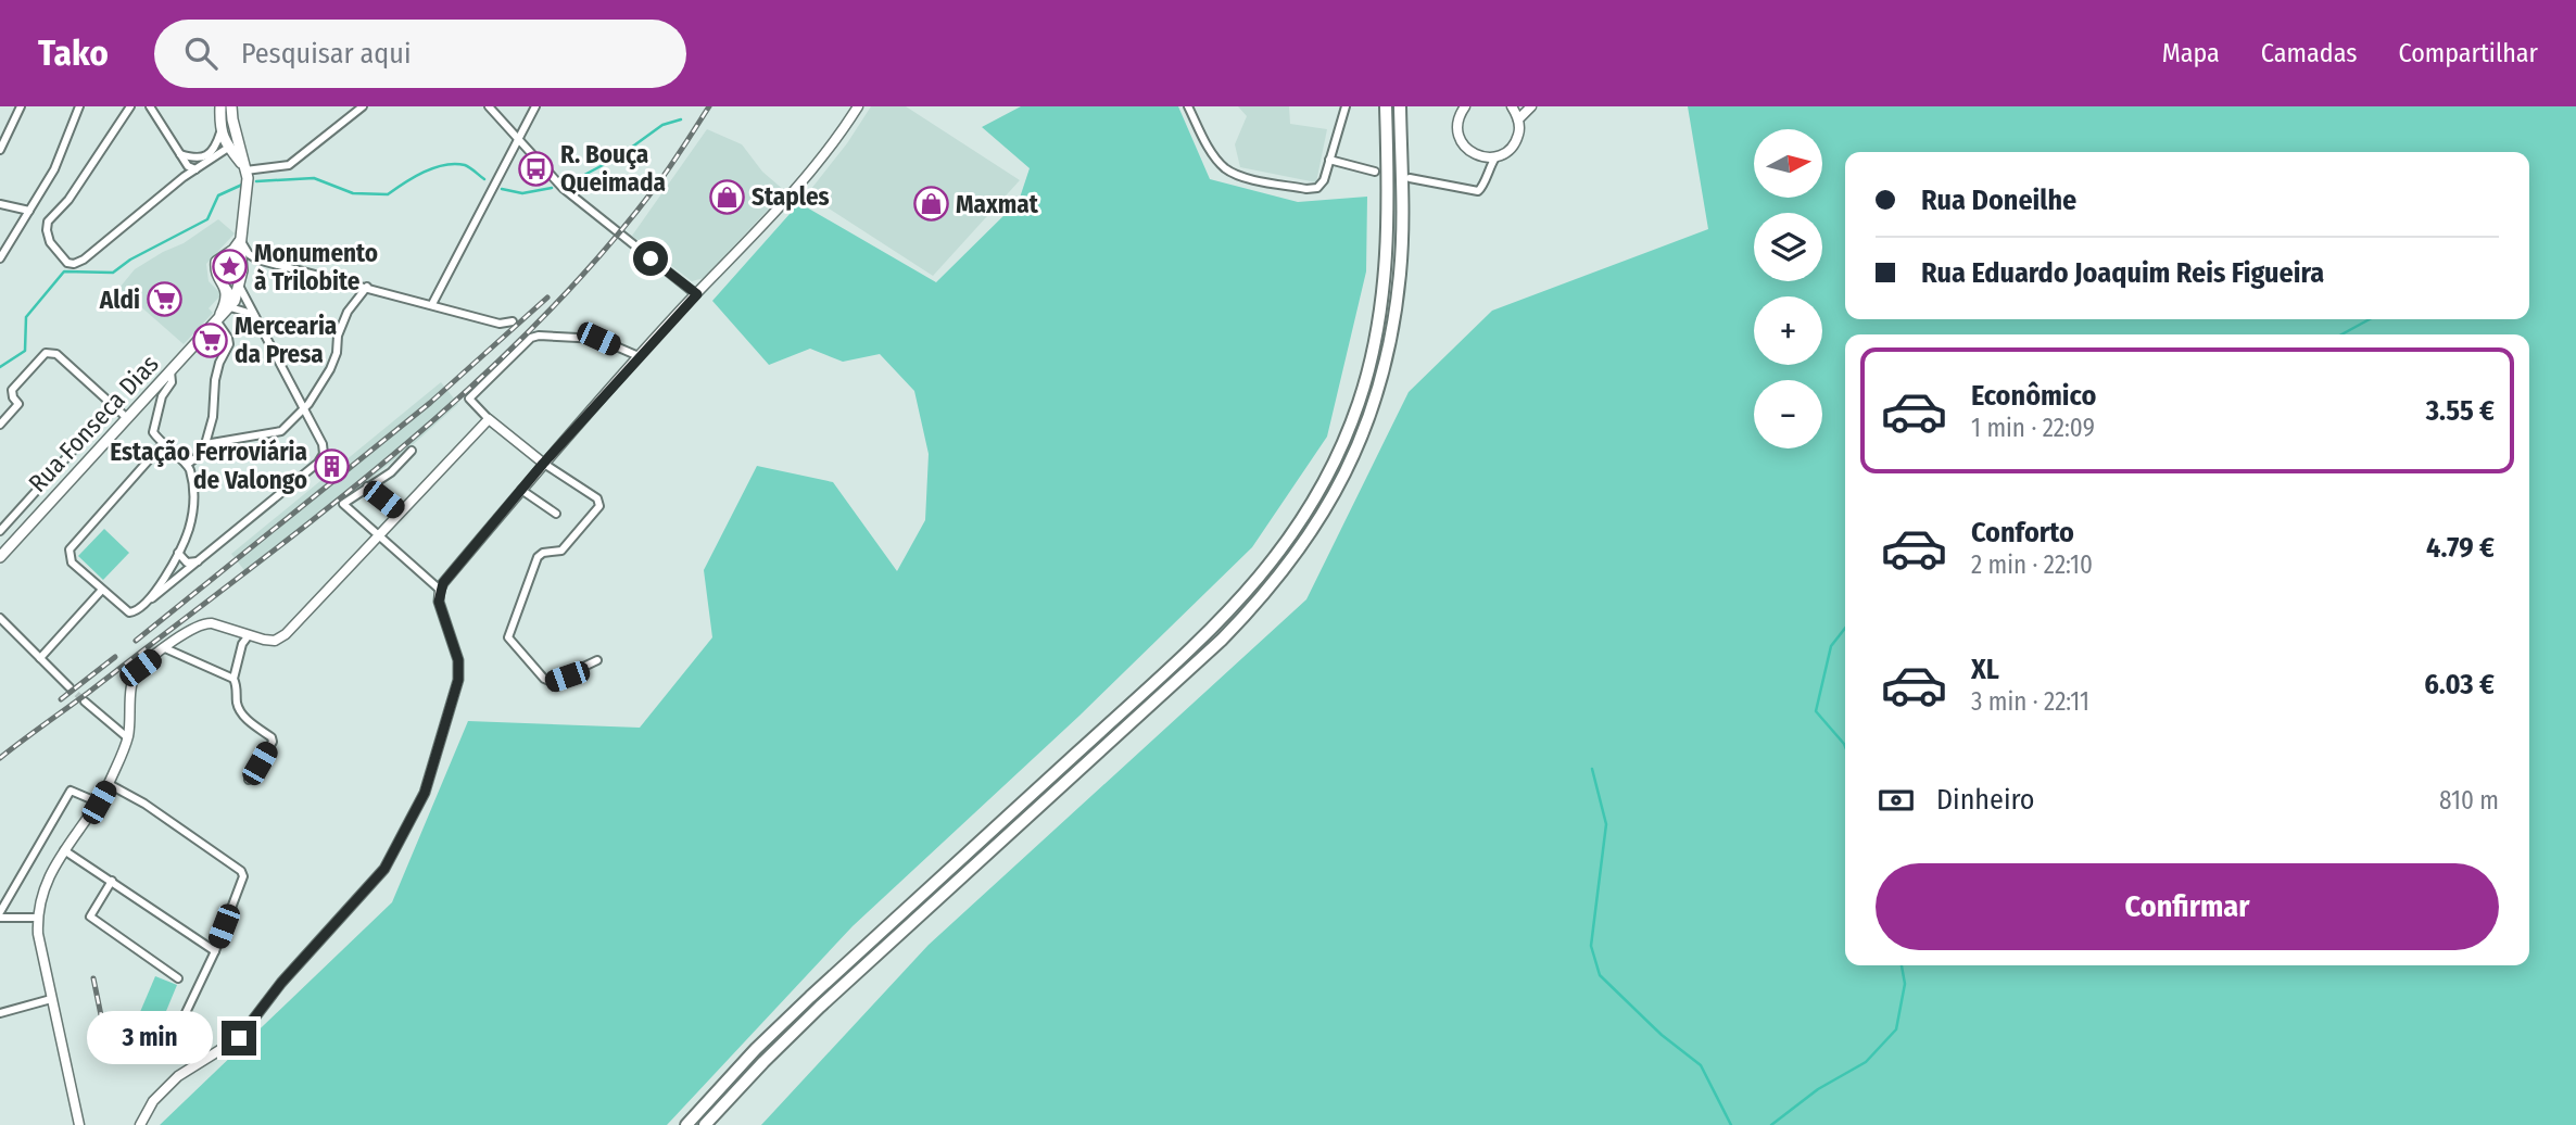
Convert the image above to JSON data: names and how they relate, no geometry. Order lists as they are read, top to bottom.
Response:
{
  "streets": {
    "main road": ["Rua Fonseca Dias"]
  },
  "places": {
    "bus stop": ["R. Bouça Queimada"],
    "shop": ["Staples", "Maxmat"],
    "place": ["Monumento à Trilobite"],
    "supermarket": ["Aldi", "Mercearia da Presa"],
    "building": ["Estação Ferroviária de Valongo"]
  },
  "north": "right",
  "page": {
    "header": "Tako",
    "search": "Pesquisar aqui",
    "nav": ["Mapa", "Camadas", "Compartilhar"],
    "map_buttons": ["+", "−"],
    "banner": ["Rua Doneilhe", "Rua Eduardo Joaquim Reis Figueira"],
    "list": [
      {
        "name": "Econômico",
        "note": "1 min · 22:09",
        "value": "3.55 €"
      },
      {
        "name": "Conforto",
        "note": "2 min · 22:10",
        "value": "4.79 €"
      },
      {
        "name": "XL",
        "note": "3 min · 22:11",
        "value": "6.03 €"
      }
    ],
    "pay": ["Dinheiro", "810 m"],
    "buttons": "Confirmar",
    "bubble": "3 min"
  }
}
